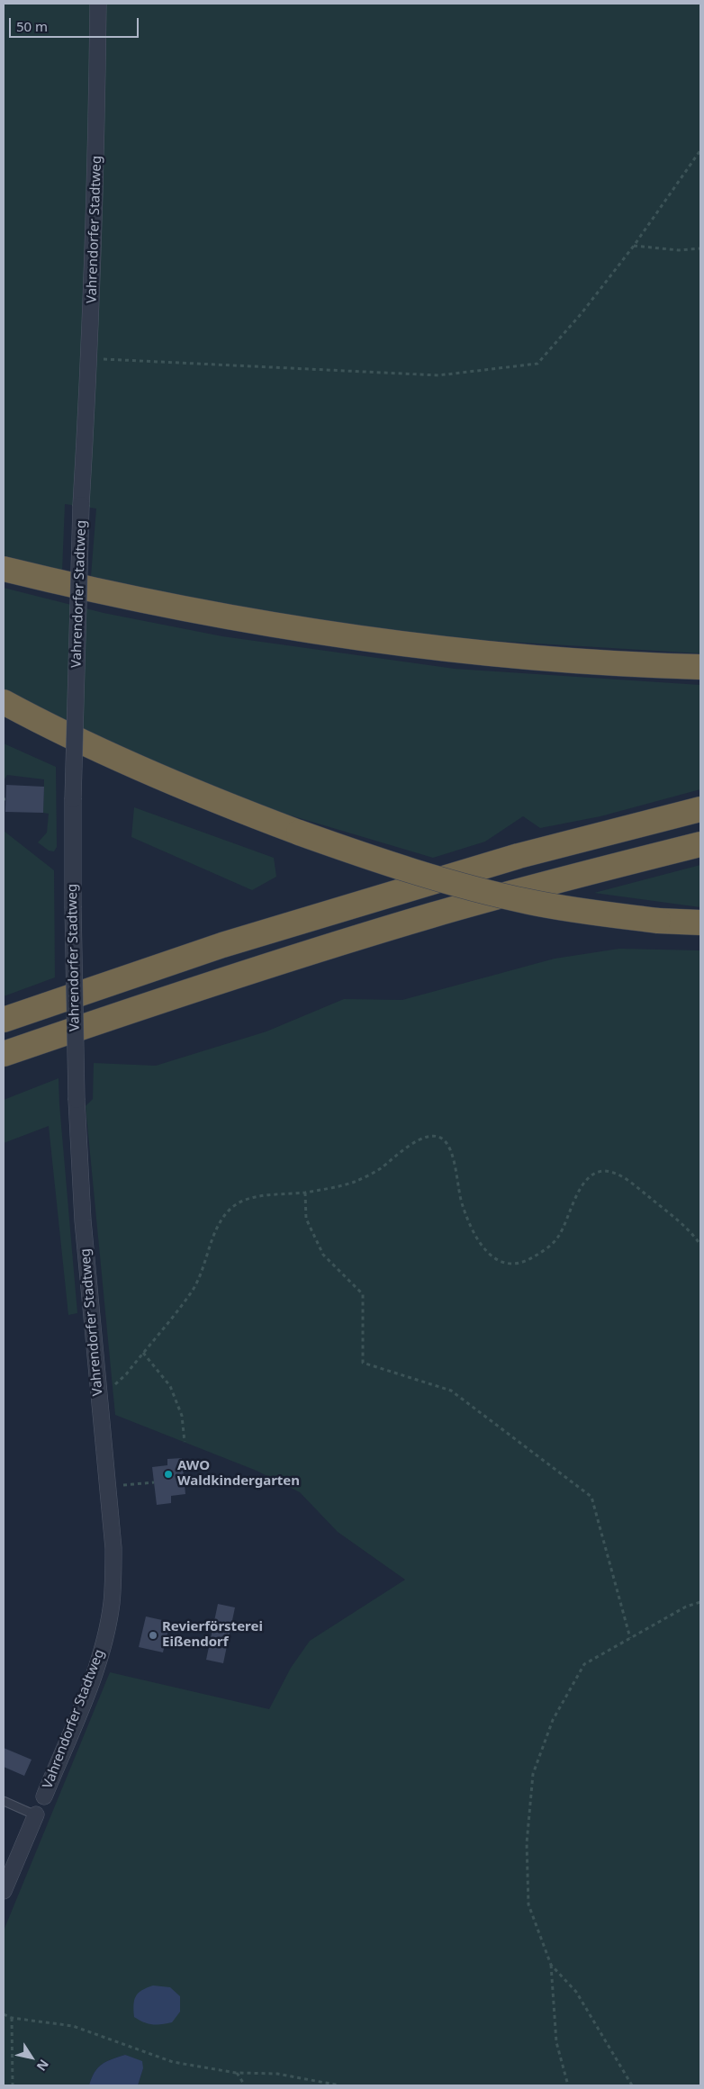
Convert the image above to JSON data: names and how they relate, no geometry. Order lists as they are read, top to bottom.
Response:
{
  "streets": {
    "street": ["Vahrendorfer Stadtweg"]
  },
  "places": ["AWO Waldkindergarten", "Revierförsterei Eißendorf"],
  "scale_bar": "50 m",
  "north": "bottom right"
}
